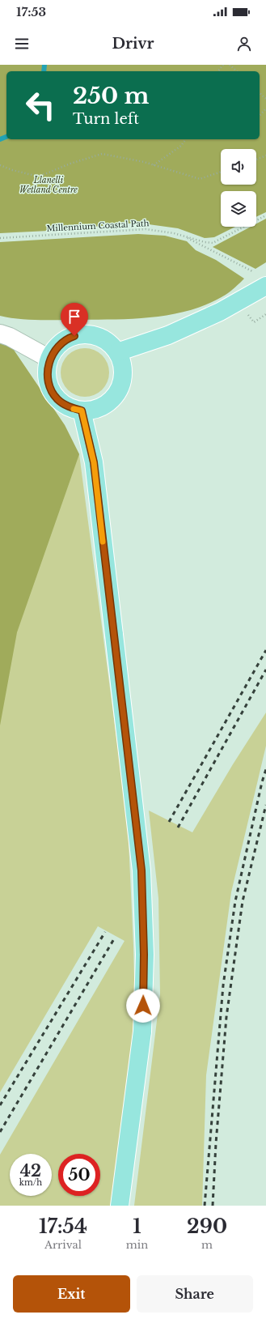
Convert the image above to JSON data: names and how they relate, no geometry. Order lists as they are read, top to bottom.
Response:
{
  "streets": {
    "path": ["Millennium Coastal Path"]
  },
  "parks": ["Llanelli Wetland Centre"],
  "page": {
    "status": "17:53",
    "header": "Drivr",
    "turn": ["250 m", "Turn left"],
    "speed": "42 km/h",
    "limit": "50",
    "eta": [
      "17:54",
      "Arrival",
      "1",
      "min",
      "290",
      "m"
    ],
    "buttons": ["Exit", "Share"]
  }
}
